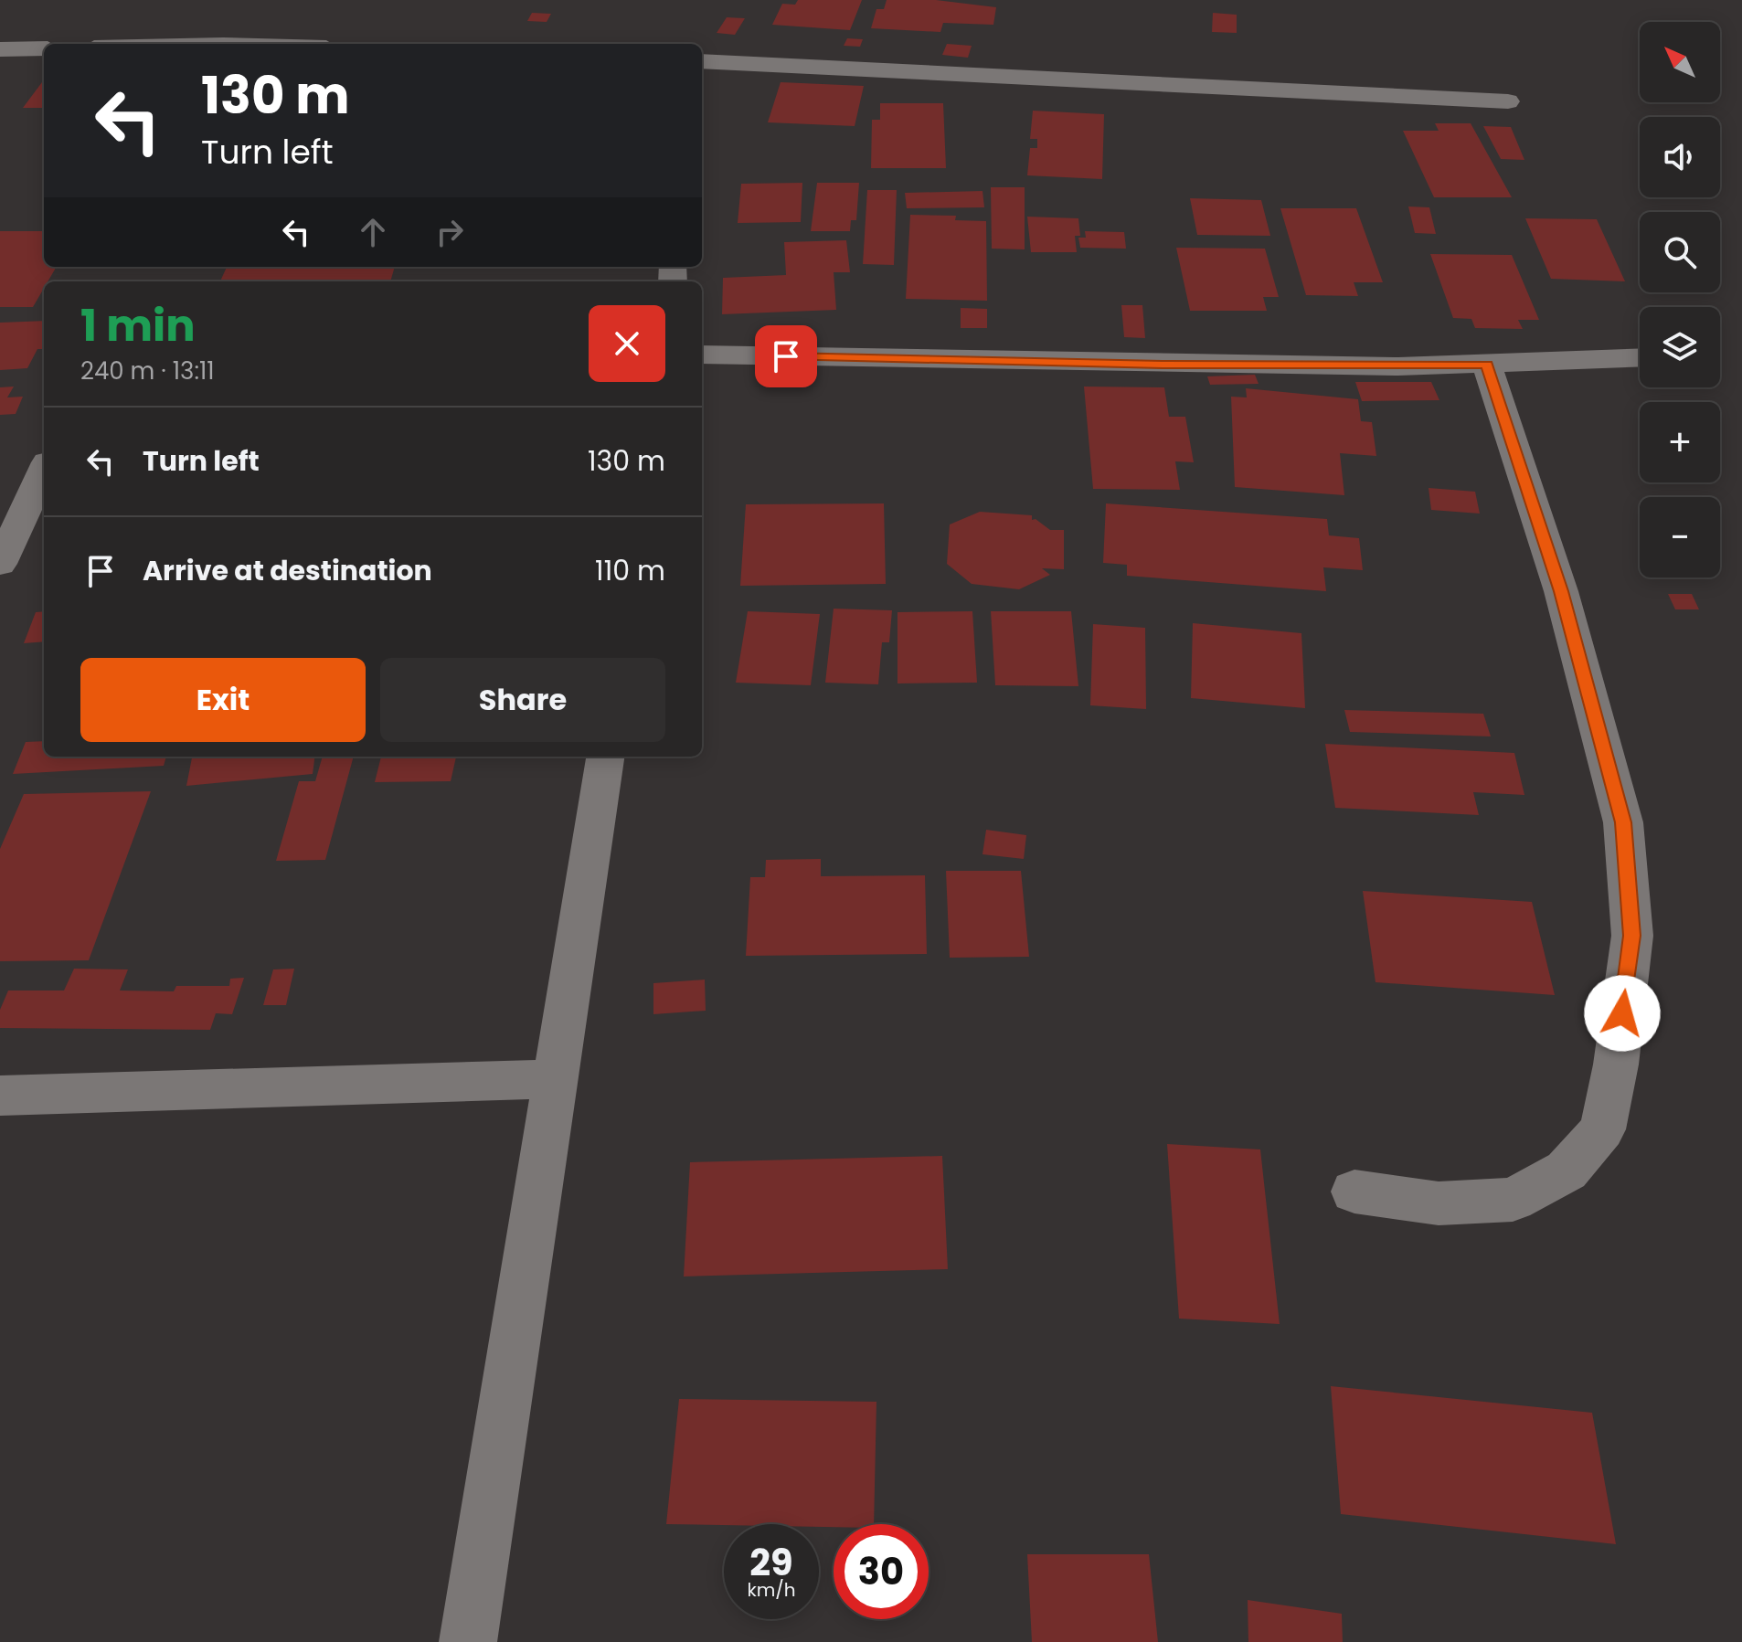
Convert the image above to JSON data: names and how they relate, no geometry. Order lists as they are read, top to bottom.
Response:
{
  "north": "top left",
  "page": {
    "map_buttons": ["+", "−"],
    "turn": ["130 m", "Turn left"],
    "heading": ["1 min", "240 m · 13:11"],
    "list": [
      {
        "name": "Turn left",
        "value": "130 m"
      },
      {
        "name": "Arrive at destination",
        "value": "110 m"
      }
    ],
    "buttons": ["Exit", "Share"],
    "speed": "29 km/h",
    "limit": "30"
  }
}
